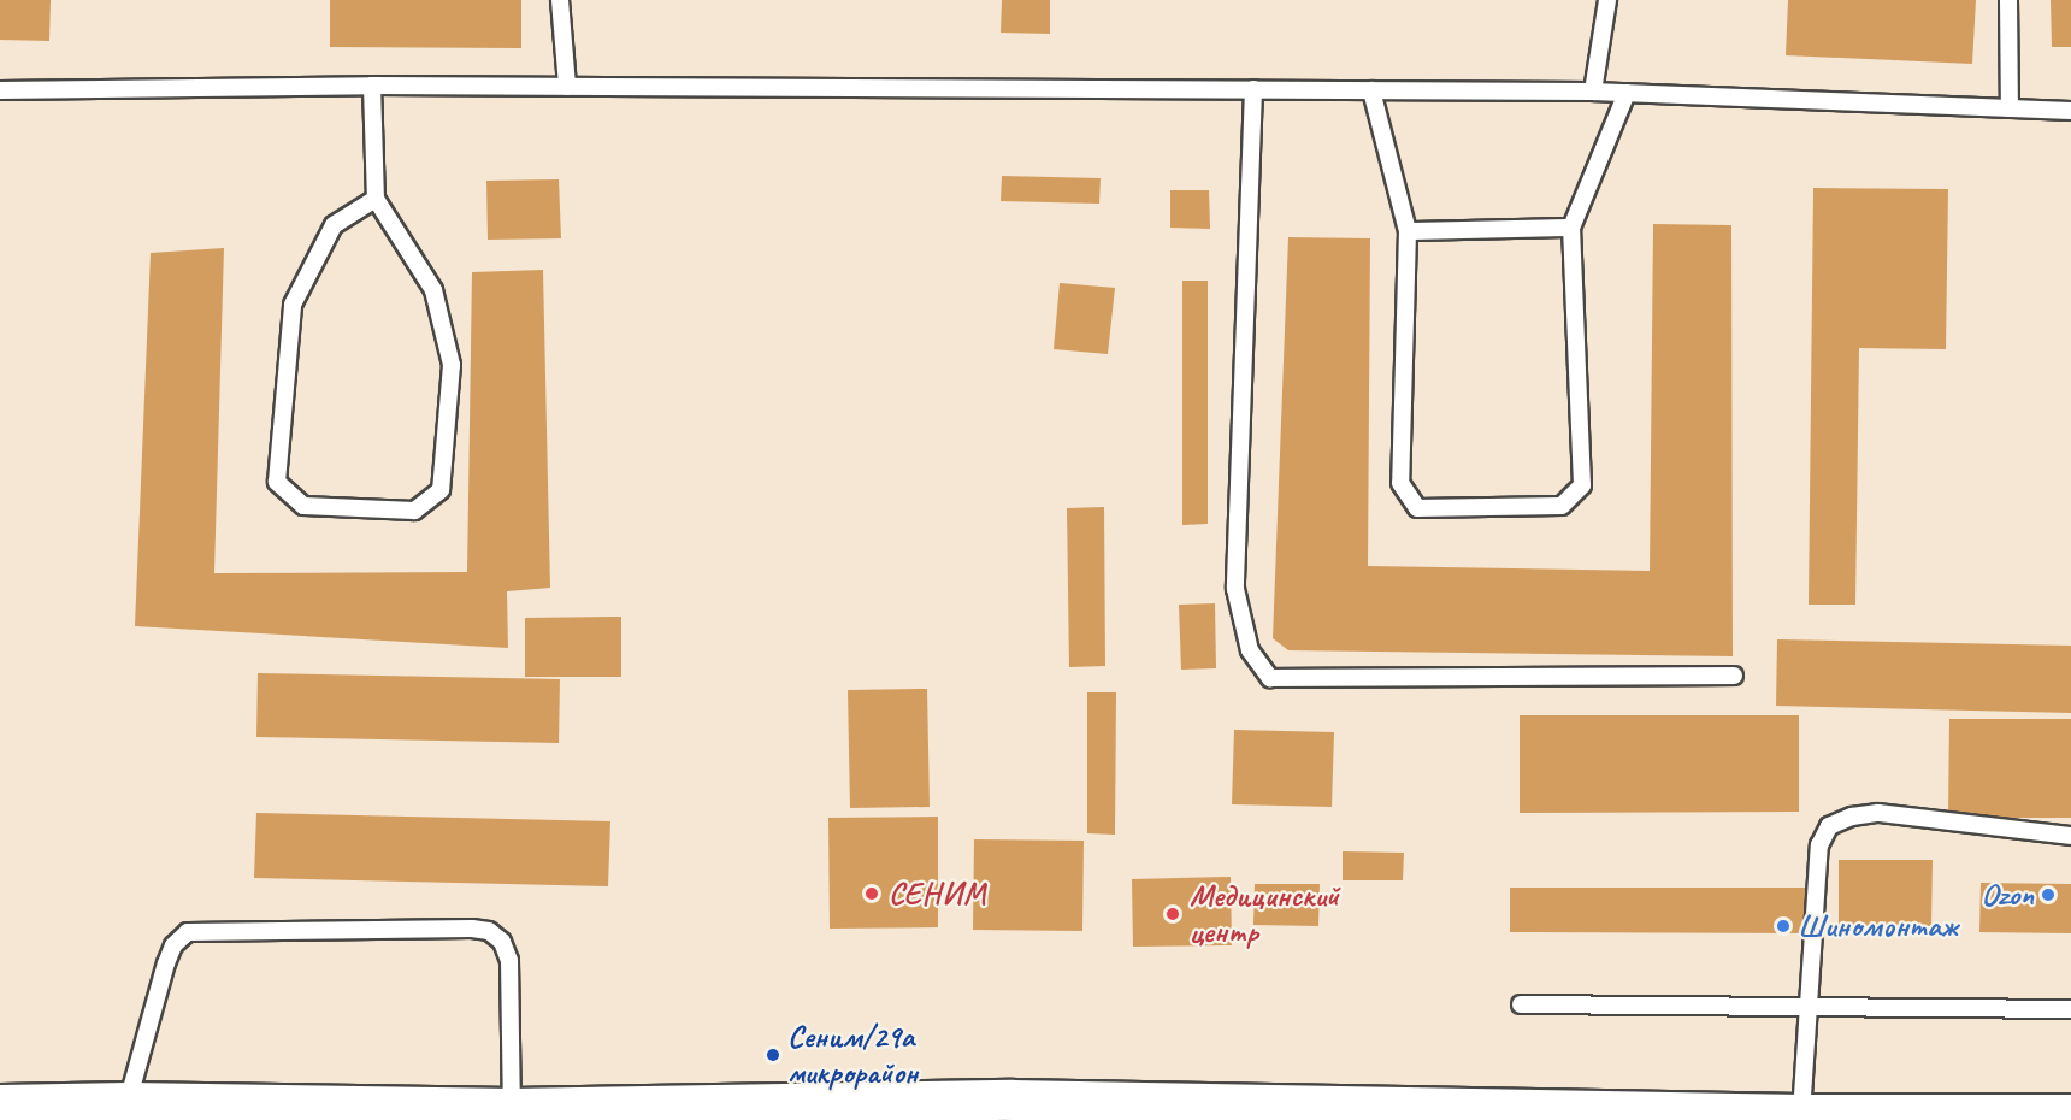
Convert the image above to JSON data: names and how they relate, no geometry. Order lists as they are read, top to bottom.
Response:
{
  "places": [
    "СЕНИМ",
    "Ozon",
    "Медицинский центр",
    "Шиномонтаж",
    "Сеним/29а микрорайон"
  ]
}
